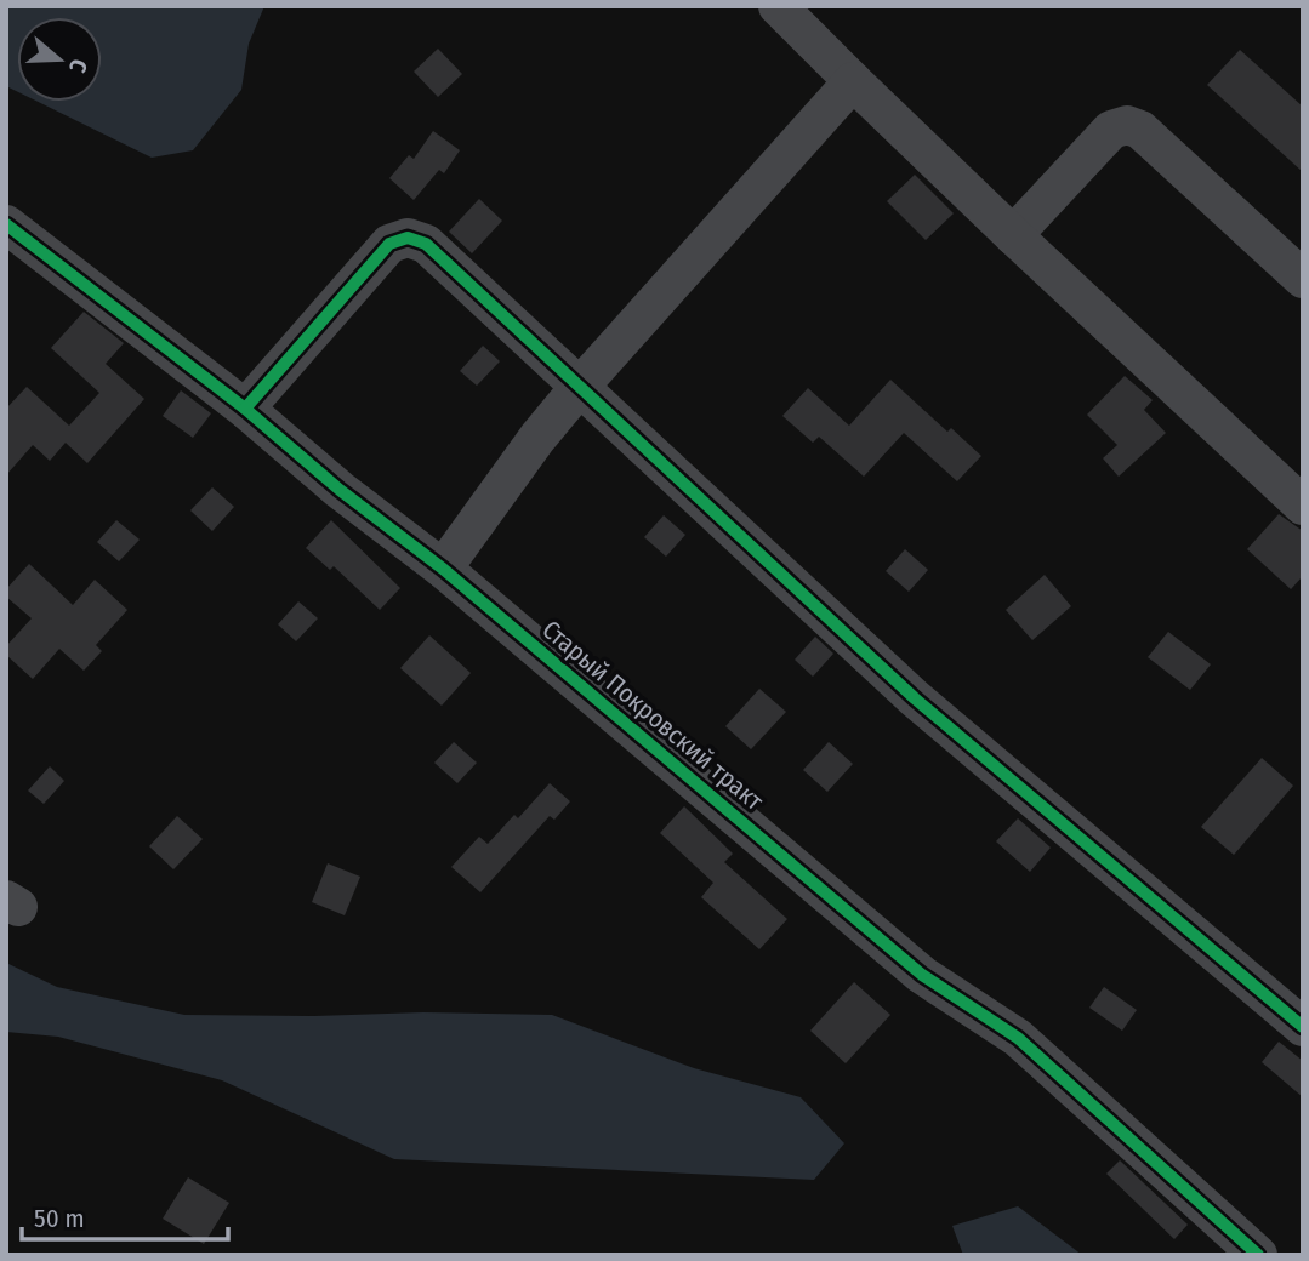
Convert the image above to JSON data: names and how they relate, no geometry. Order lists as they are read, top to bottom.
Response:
{
  "streets": {
    "street": ["Старый Покровский тракт"]
  },
  "scale_bar": "50 m",
  "north": "right"
}
